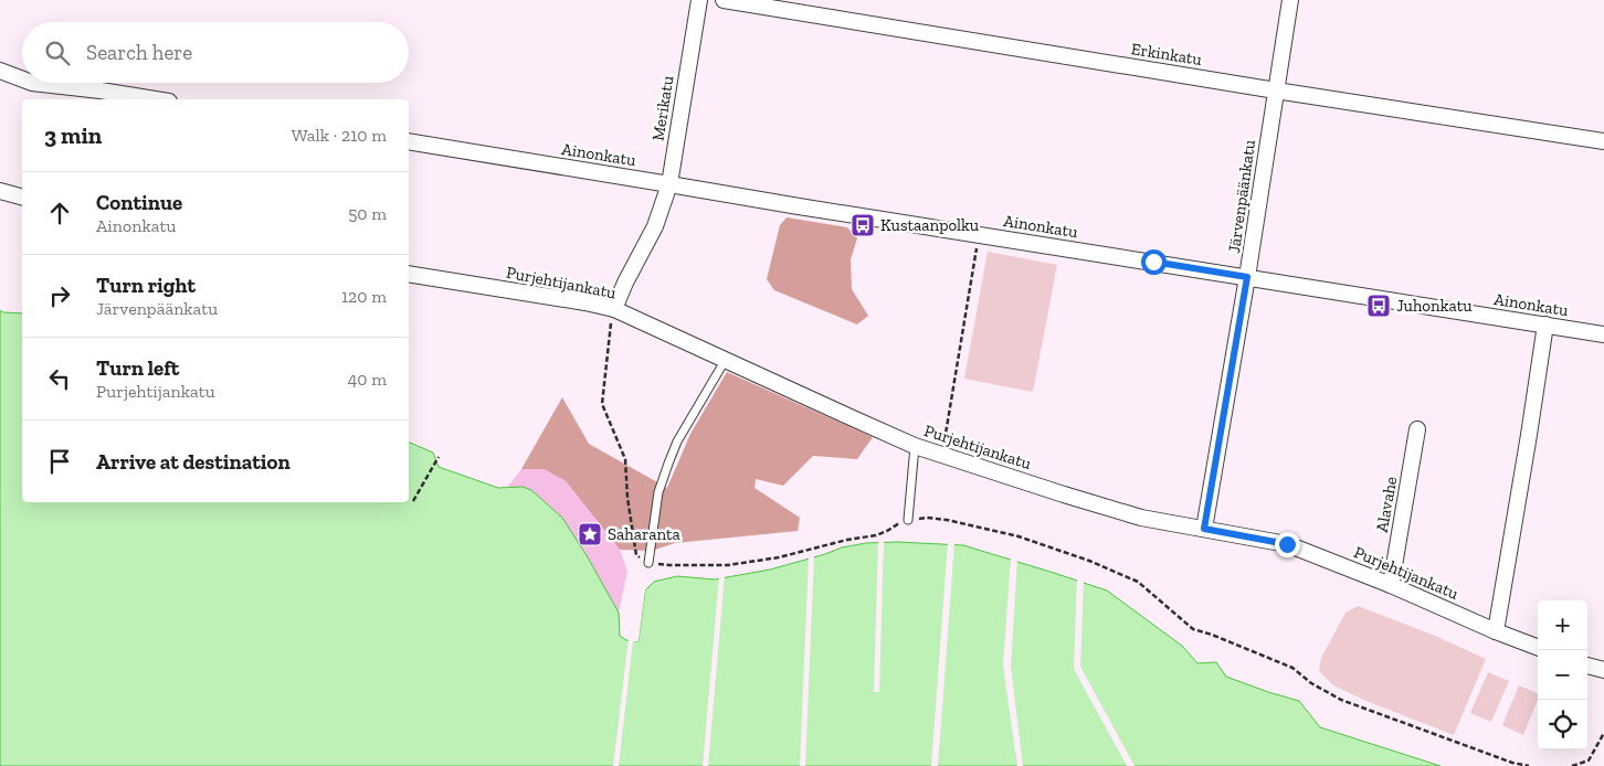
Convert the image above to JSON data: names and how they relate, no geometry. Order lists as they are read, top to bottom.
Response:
{
  "streets": {
    "street": [
      "Erkinkatu",
      "Merikatu",
      "Ainonkatu",
      "Järvenpäänkatu",
      "Purjehtijankatu",
      "Alavahe"
    ]
  },
  "crossings": [
    ["Erkinkatu", "Järvenpäänkatu"],
    ["Merikatu", "Ainonkatu"],
    ["Merikatu", "Purjehtijankatu"],
    ["Ainonkatu", "Järvenpäänkatu"],
    ["Järvenpäänkatu", "Purjehtijankatu"],
    ["Purjehtijankatu", "Alavahe"]
  ],
  "places": {
    "bus stop": ["Kustaanpolku", "Juhonkatu"],
    "place": ["Saharanta"]
  },
  "page": {
    "search": "Search here",
    "heading": ["3 min", "Walk · 210 m"],
    "list": [
      ["Continue", "Ainonkatu", "50 m"],
      ["Turn right", "Järvenpäänkatu", "120 m"],
      ["Turn left", "Purjehtijankatu", "40 m"],
      "Arrive at destination"
    ],
    "map_buttons": ["+", "−"]
  }
}
